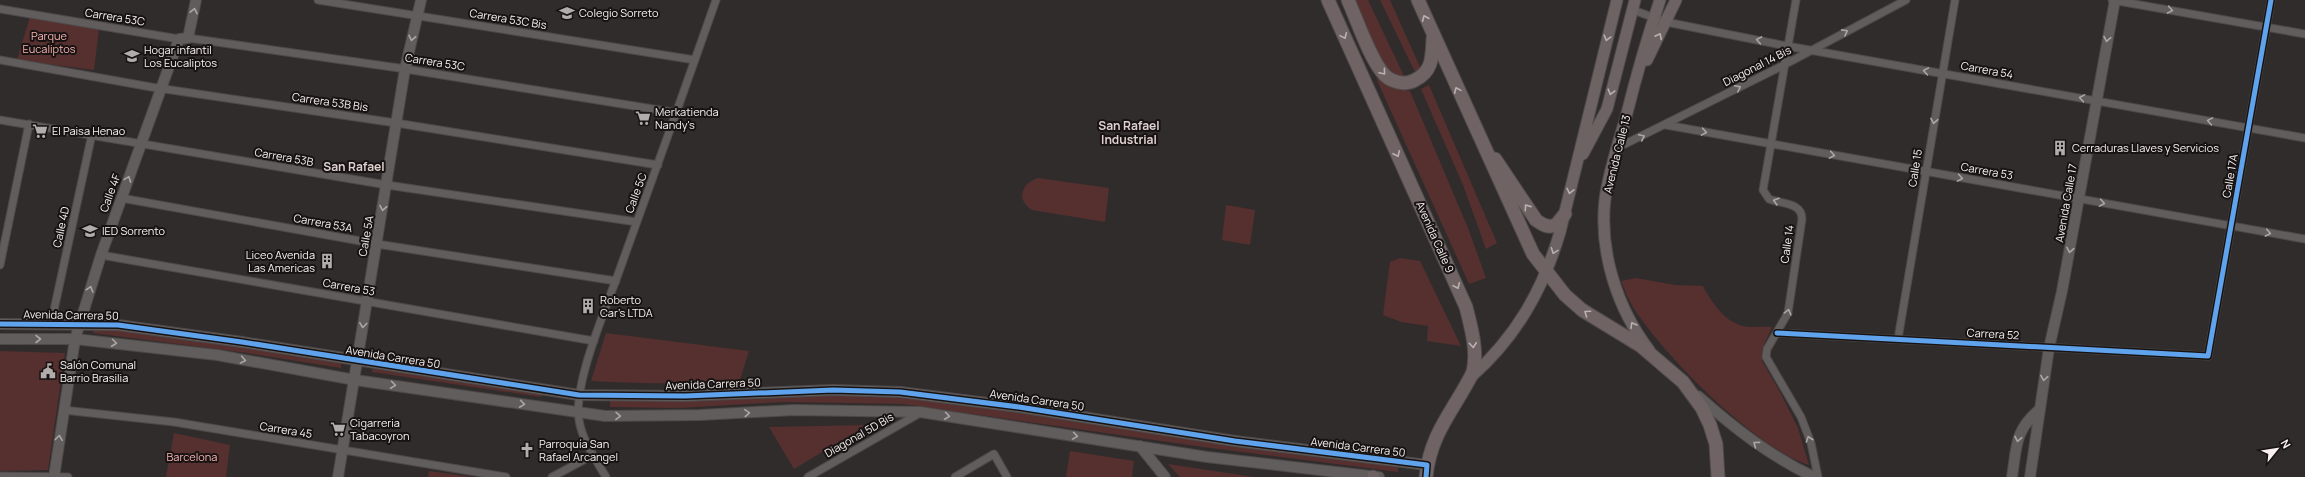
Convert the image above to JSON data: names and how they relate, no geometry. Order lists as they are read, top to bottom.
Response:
{
  "streets": {
    "highway": ["Avenida Calle 9"],
    "main road": [
      "Avenida Calle 13",
      "Calle 4F",
      "Avenida Calle 17",
      "Calle 5A",
      "Avenida Carrera 50"
    ],
    "street": [
      "Carrera 53C",
      "Carrera 53C Bis",
      "Diagonal 14 Bis",
      "Carrera 54",
      "Carrera 53B Bis",
      "Carrera 53B",
      "Calle 15",
      "Carrera 53",
      "Calle 17A",
      "Calle 5C",
      "Carrera 53A",
      "Calle 4D",
      "Calle 14",
      "Carrera 52",
      "Carrera 45",
      "Diagonal 5D Bis"
    ]
  },
  "crossings": [
    ["Carrera 53C", "Calle 4F"],
    ["Carrera 53C", "Calle 5C"],
    ["Carrera 53C", "Calle 5A"],
    ["Carrera 53C Bis", "Calle 5C"],
    ["Carrera 53C Bis", "Calle 5A"],
    ["Diagonal 14 Bis", "Carrera 54"],
    ["Diagonal 14 Bis", "Avenida Calle 13"],
    ["Diagonal 14 Bis", "Carrera 53"],
    ["Diagonal 14 Bis", "Calle 14"],
    ["Carrera 54", "Avenida Calle 13"],
    ["Carrera 54", "Calle 15"],
    ["Carrera 54", "Calle 17A"],
    ["Carrera 54", "Avenida Calle 17"],
    ["Carrera 54", "Calle 14"],
    ["Carrera 53B Bis", "Calle 4F"],
    ["Carrera 53B Bis", "Calle 5C"],
    ["Carrera 53B Bis", "Calle 5A"],
    ["Avenida Calle 13", "Avenida Calle 9"],
    ["Carrera 53B", "Calle 4F"],
    ["Carrera 53B", "Calle 5C"],
    ["Carrera 53B", "Calle 4D"],
    ["Carrera 53B", "Calle 5A"],
    ["Calle 15", "Carrera 53"],
    ["Calle 15", "Carrera 52"],
    ["Carrera 53", "Calle 17A"],
    ["Carrera 53", "Calle 4F"],
    ["Carrera 53", "Calle 5C"],
    ["Carrera 53", "Avenida Calle 17"],
    ["Carrera 53", "Calle 5A"],
    ["Carrera 53", "Calle 14"],
    ["Calle 17A", "Carrera 52"],
    ["Calle 4F", "Carrera 53A"],
    ["Calle 4F", "Avenida Carrera 50"],
    ["Calle 4F", "Carrera 45"],
    ["Calle 5C", "Carrera 53A"],
    ["Calle 5C", "Avenida Carrera 50"],
    ["Avenida Calle 17", "Carrera 52"],
    ["Carrera 53A", "Calle 5A"],
    ["Calle 4D", "Avenida Carrera 50"],
    ["Calle 5A", "Avenida Carrera 50"],
    ["Calle 5A", "Carrera 45"],
    ["Avenida Calle 9", "Avenida Carrera 50"],
    ["Calle 14", "Carrera 52"]
  ],
  "one_way": [
    "Diagonal 14 Bis",
    "Carrera 54",
    "Carrera 53",
    "Calle 4F",
    "Avenida Calle 17",
    "Calle 5A",
    "Calle 14"
  ],
  "districts": ["San Rafael Industrial", "San Rafael"],
  "parks": ["Parque Eucaliptos", "Barcelona"],
  "places": {
    "school or university": ["Colegio Sorreto", "Hogar infantil Los Eucaliptos", "IED Sorrento"],
    "supermarket": ["Merkatienda Nandy's", "El Paisa Henao", "Cigarreria Tabacoyron"],
    "building": ["Cerraduras Llaves y Servicios", "Liceo Avenida Las Americas", "Roberto Car's LTDA"],
    "public building": ["Salón Comunal Barrio Brasilia"],
    "church": ["Parroquía San Rafael Arcangel"]
  },
  "north": "top right"
}
